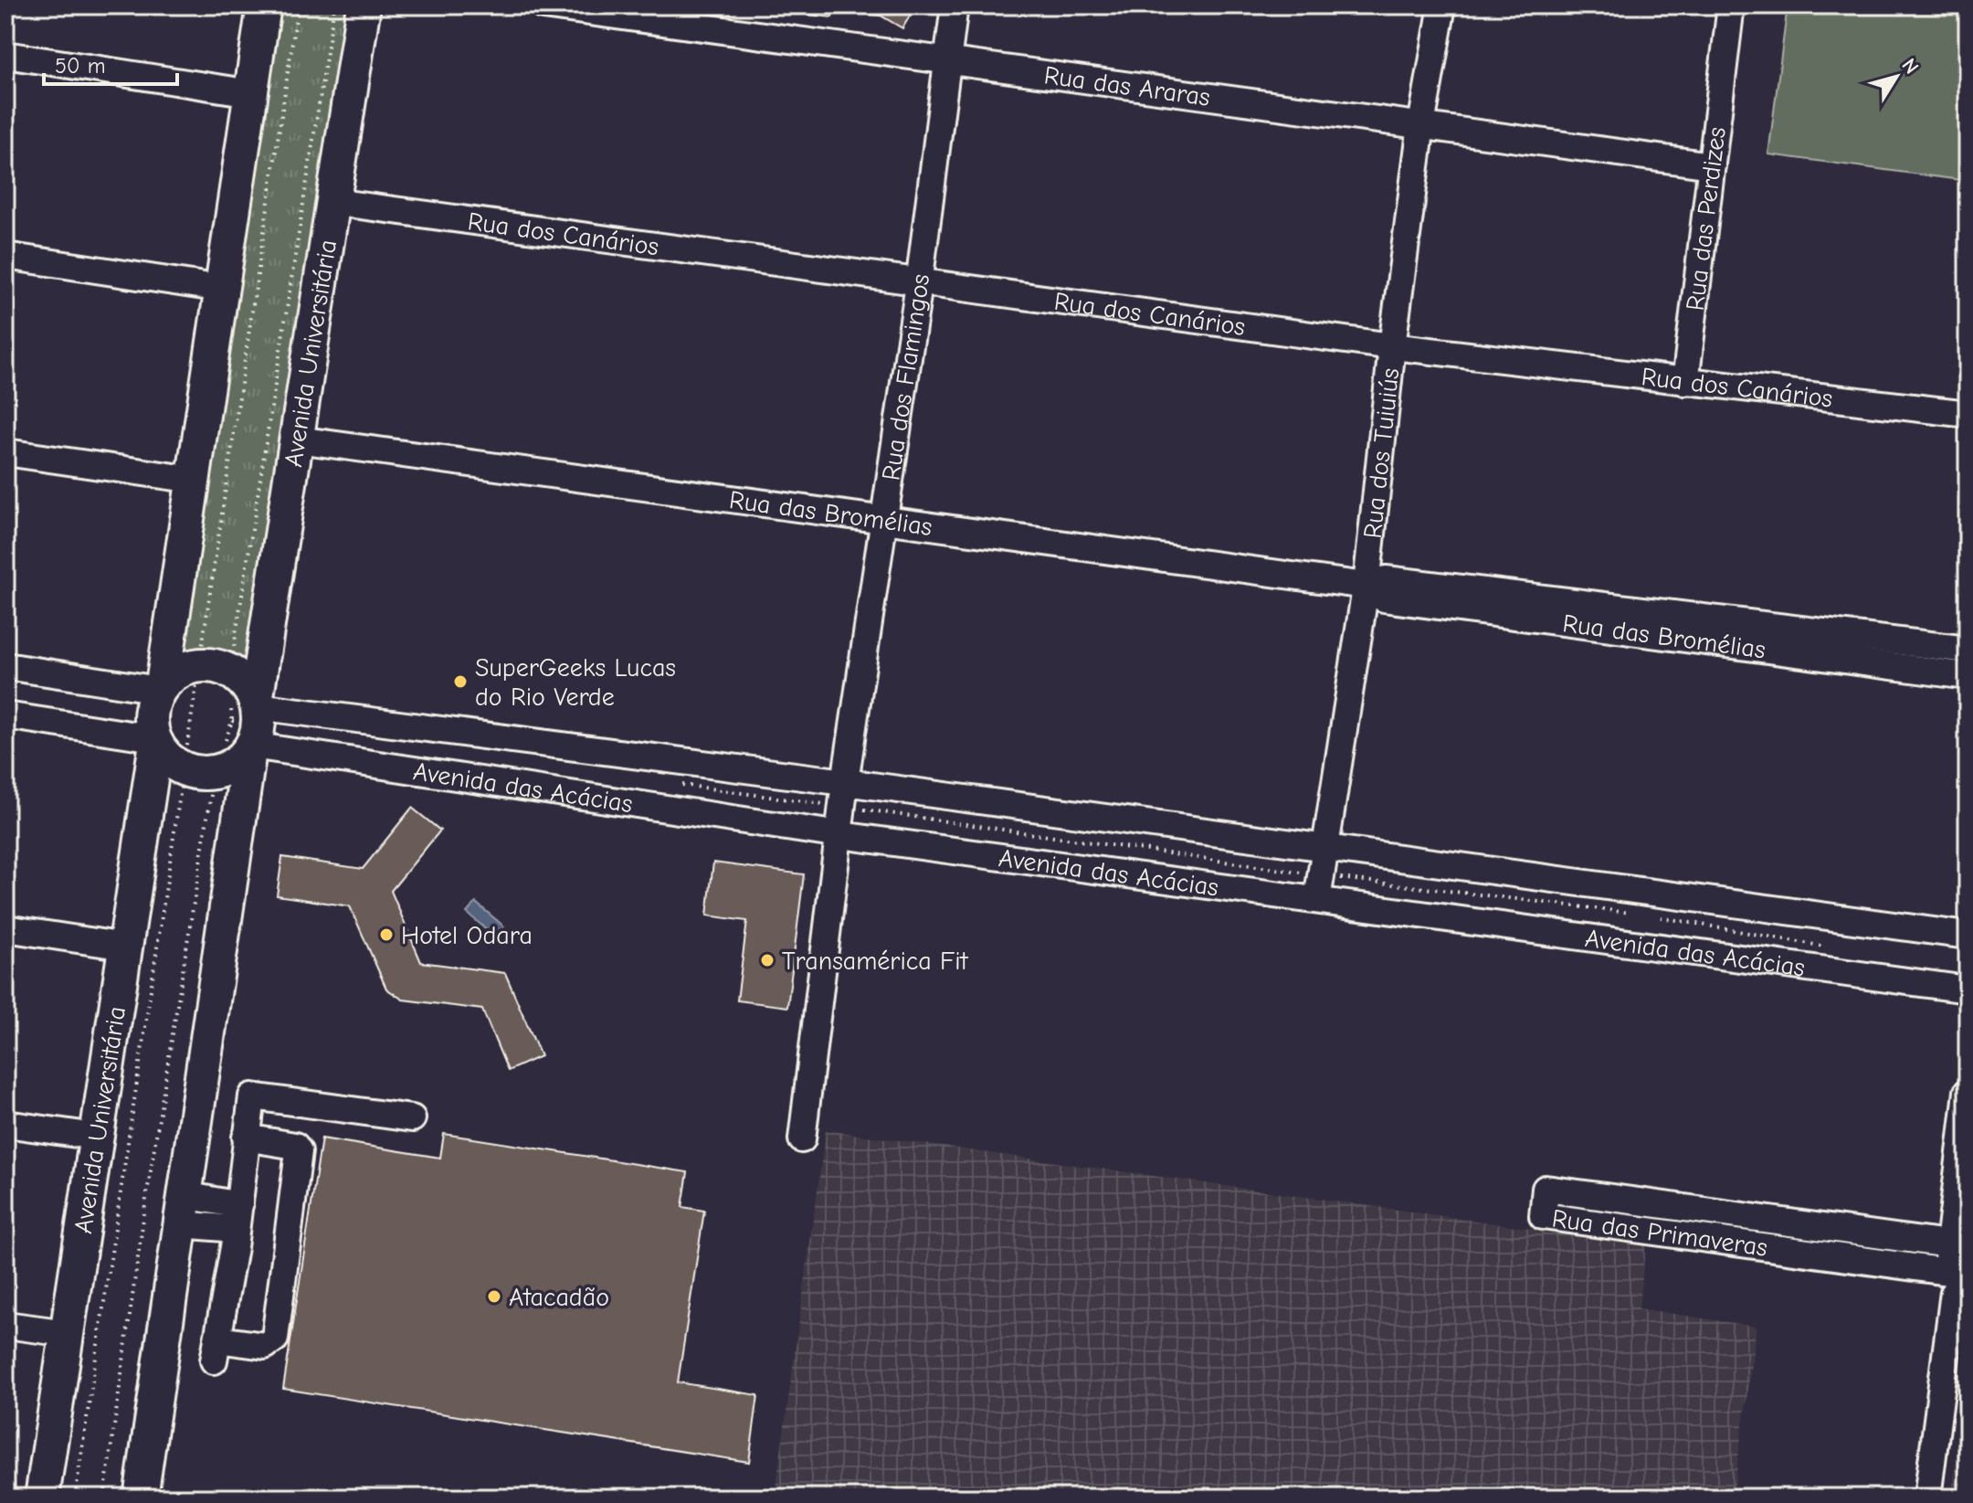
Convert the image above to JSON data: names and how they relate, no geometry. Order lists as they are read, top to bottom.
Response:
{
  "streets": {
    "main road": ["Avenida Universitária"],
    "street": [
      "Rua das Araras",
      "Rua das Perdizes",
      "Rua dos Canários",
      "Rua dos Flamingos",
      "Rua dos Tuiuiús",
      "Rua das Bromélias",
      "Avenida das Acácias",
      "Rua das Primaveras"
    ]
  },
  "crossings": [
    ["Rua das Araras", "Rua das Perdizes"],
    ["Rua das Araras", "Rua dos Flamingos"],
    ["Rua das Araras", "Rua dos Tuiuiús"],
    ["Rua das Perdizes", "Rua dos Canários"],
    ["Rua dos Canários", "Avenida Universitária"],
    ["Rua dos Canários", "Rua dos Flamingos"],
    ["Rua dos Canários", "Rua dos Tuiuiús"],
    ["Avenida Universitária", "Rua das Bromélias"],
    ["Avenida Universitária", "Avenida das Acácias"],
    ["Rua dos Flamingos", "Rua das Bromélias"],
    ["Rua dos Flamingos", "Avenida das Acácias"],
    ["Rua dos Tuiuiús", "Rua das Bromélias"],
    ["Rua dos Tuiuiús", "Avenida das Acácias"]
  ],
  "places": [
    "SuperGeeks Lucas do Rio Verde",
    "Hotel Odara",
    "Transamérica Fit",
    "Atacadão"
  ],
  "scale_bar": "50 m",
  "north": "top right"
}
